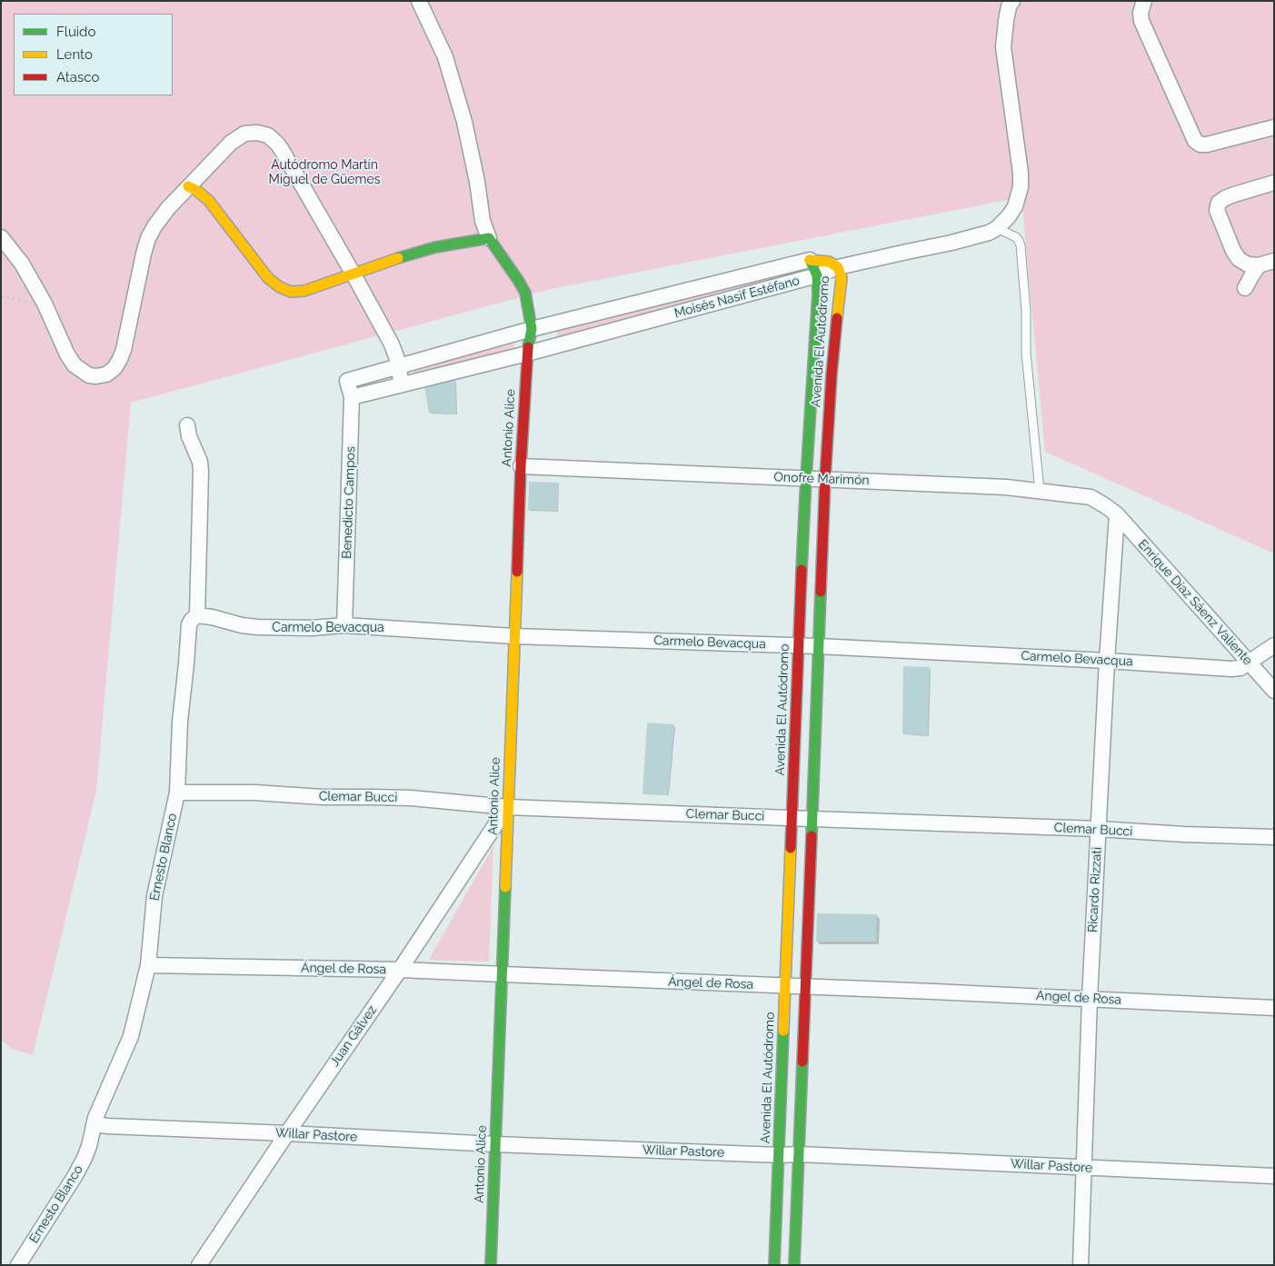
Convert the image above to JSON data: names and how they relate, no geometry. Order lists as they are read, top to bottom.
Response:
{
  "streets": {
    "street": [
      "Moisés Nasif Estéfano",
      "Avenida El Autódromo",
      "Antonio Alice",
      "Onofre Marimón",
      "Benedicto Campos",
      "Enrique Díaz Sáenz Valiente",
      "Carmelo Bevacqua",
      "Clemar Bucci",
      "Ernesto Blanco",
      "Ricardo Rizzati",
      "Ángel de Rosa",
      "Juan Gálvez",
      "Willar Pastore"
    ]
  },
  "crossings": [
    ["Moisés Nasif Estéfano", "Avenida El Autódromo"],
    ["Moisés Nasif Estéfano", "Antonio Alice"],
    ["Moisés Nasif Estéfano", "Benedicto Campos"],
    ["Avenida El Autódromo", "Onofre Marimón"],
    ["Avenida El Autódromo", "Carmelo Bevacqua"],
    ["Avenida El Autódromo", "Clemar Bucci"],
    ["Avenida El Autódromo", "Ángel de Rosa"],
    ["Avenida El Autódromo", "Willar Pastore"],
    ["Antonio Alice", "Onofre Marimón"],
    ["Antonio Alice", "Carmelo Bevacqua"],
    ["Antonio Alice", "Clemar Bucci"],
    ["Antonio Alice", "Ángel de Rosa"],
    ["Antonio Alice", "Juan Gálvez"],
    ["Antonio Alice", "Willar Pastore"],
    ["Onofre Marimón", "Enrique Díaz Sáenz Valiente"],
    ["Onofre Marimón", "Ricardo Rizzati"],
    ["Benedicto Campos", "Carmelo Bevacqua"],
    ["Enrique Díaz Sáenz Valiente", "Carmelo Bevacqua"],
    ["Enrique Díaz Sáenz Valiente", "Ricardo Rizzati"],
    ["Carmelo Bevacqua", "Ernesto Blanco"],
    ["Carmelo Bevacqua", "Ricardo Rizzati"],
    ["Clemar Bucci", "Ernesto Blanco"],
    ["Clemar Bucci", "Ricardo Rizzati"],
    ["Clemar Bucci", "Juan Gálvez"],
    ["Ernesto Blanco", "Ángel de Rosa"],
    ["Ernesto Blanco", "Willar Pastore"],
    ["Ricardo Rizzati", "Ángel de Rosa"],
    ["Ricardo Rizzati", "Willar Pastore"],
    ["Ángel de Rosa", "Juan Gálvez"],
    ["Juan Gálvez", "Willar Pastore"]
  ],
  "parks": ["Autódromo Martín Miguel de Güemes"],
  "legend": ["Fluido", "Lento", "Atasco"]
}
